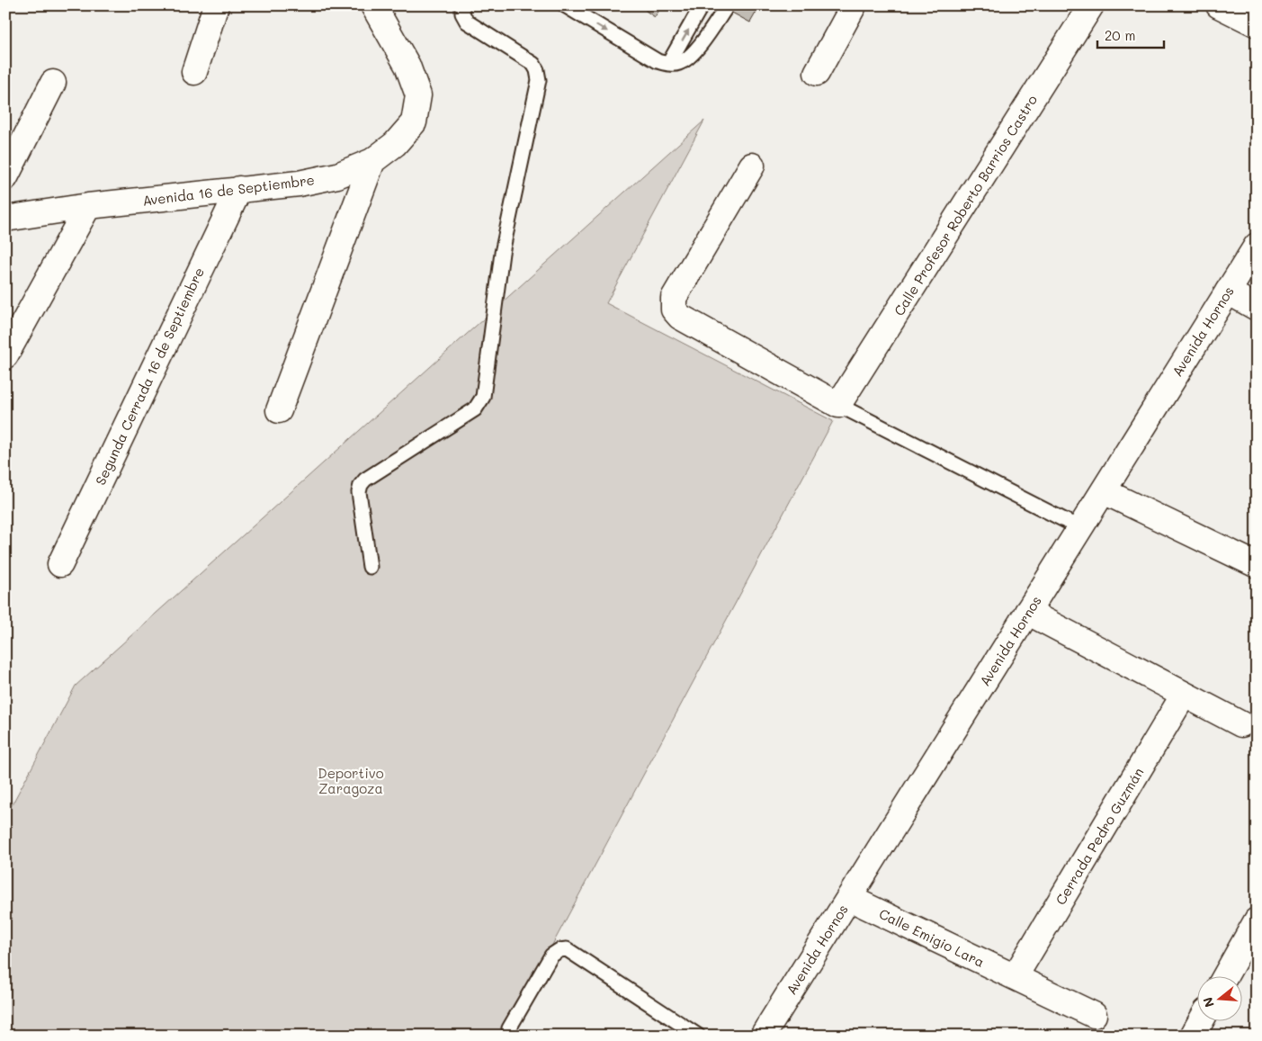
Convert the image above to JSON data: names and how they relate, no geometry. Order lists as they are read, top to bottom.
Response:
{
  "streets": {
    "street": [
      "Avenida 16 de Septiembre",
      "Calle Profesor Roberto Barrios Castro",
      "Avenida Hornos",
      "Segunda Cerrada 16 de Septiembre",
      "Cerrada Pedro Guzmán",
      "Calle Emigio Lara"
    ]
  },
  "crossings": [
    ["Avenida 16 de Septiembre", "Segunda Cerrada 16 de Septiembre"],
    ["Avenida Hornos", "Calle Emigio Lara"],
    ["Cerrada Pedro Guzmán", "Calle Emigio Lara"]
  ],
  "parks": ["Deportivo Zaragoza"],
  "scale_bar": "20 m",
  "north": "left"
}
